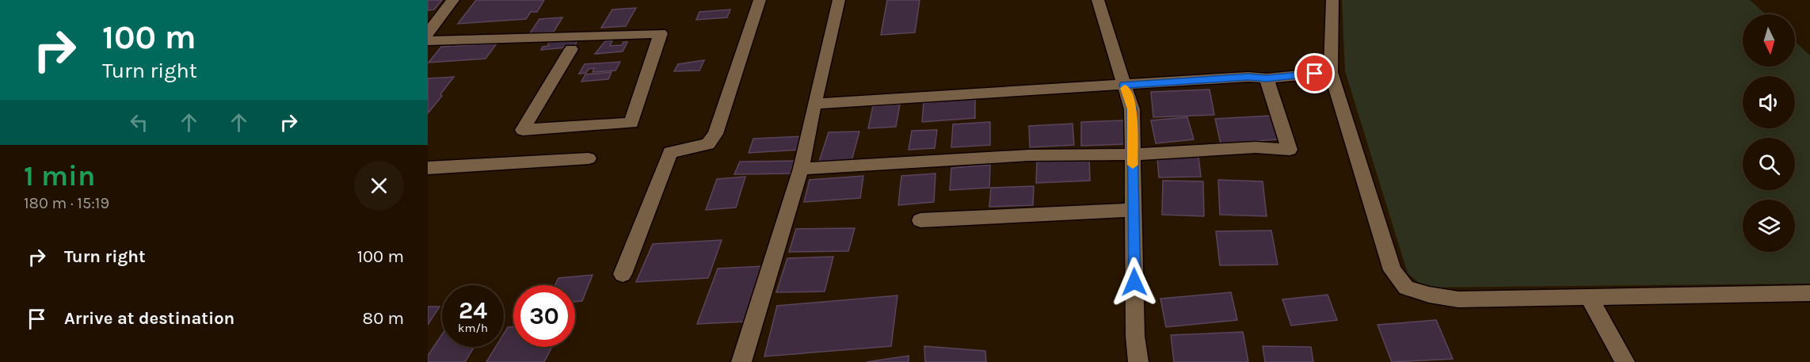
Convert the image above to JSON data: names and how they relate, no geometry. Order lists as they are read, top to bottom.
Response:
{
  "north": "bottom",
  "page": {
    "turn": ["100 m", "Turn right"],
    "heading": ["1 min", "180 m · 15:19"],
    "list": [
      {
        "name": "Turn right",
        "value": "100 m"
      },
      {
        "name": "Arrive at destination",
        "value": "80 m"
      }
    ],
    "speed": "24 km/h",
    "limit": "30"
  }
}
